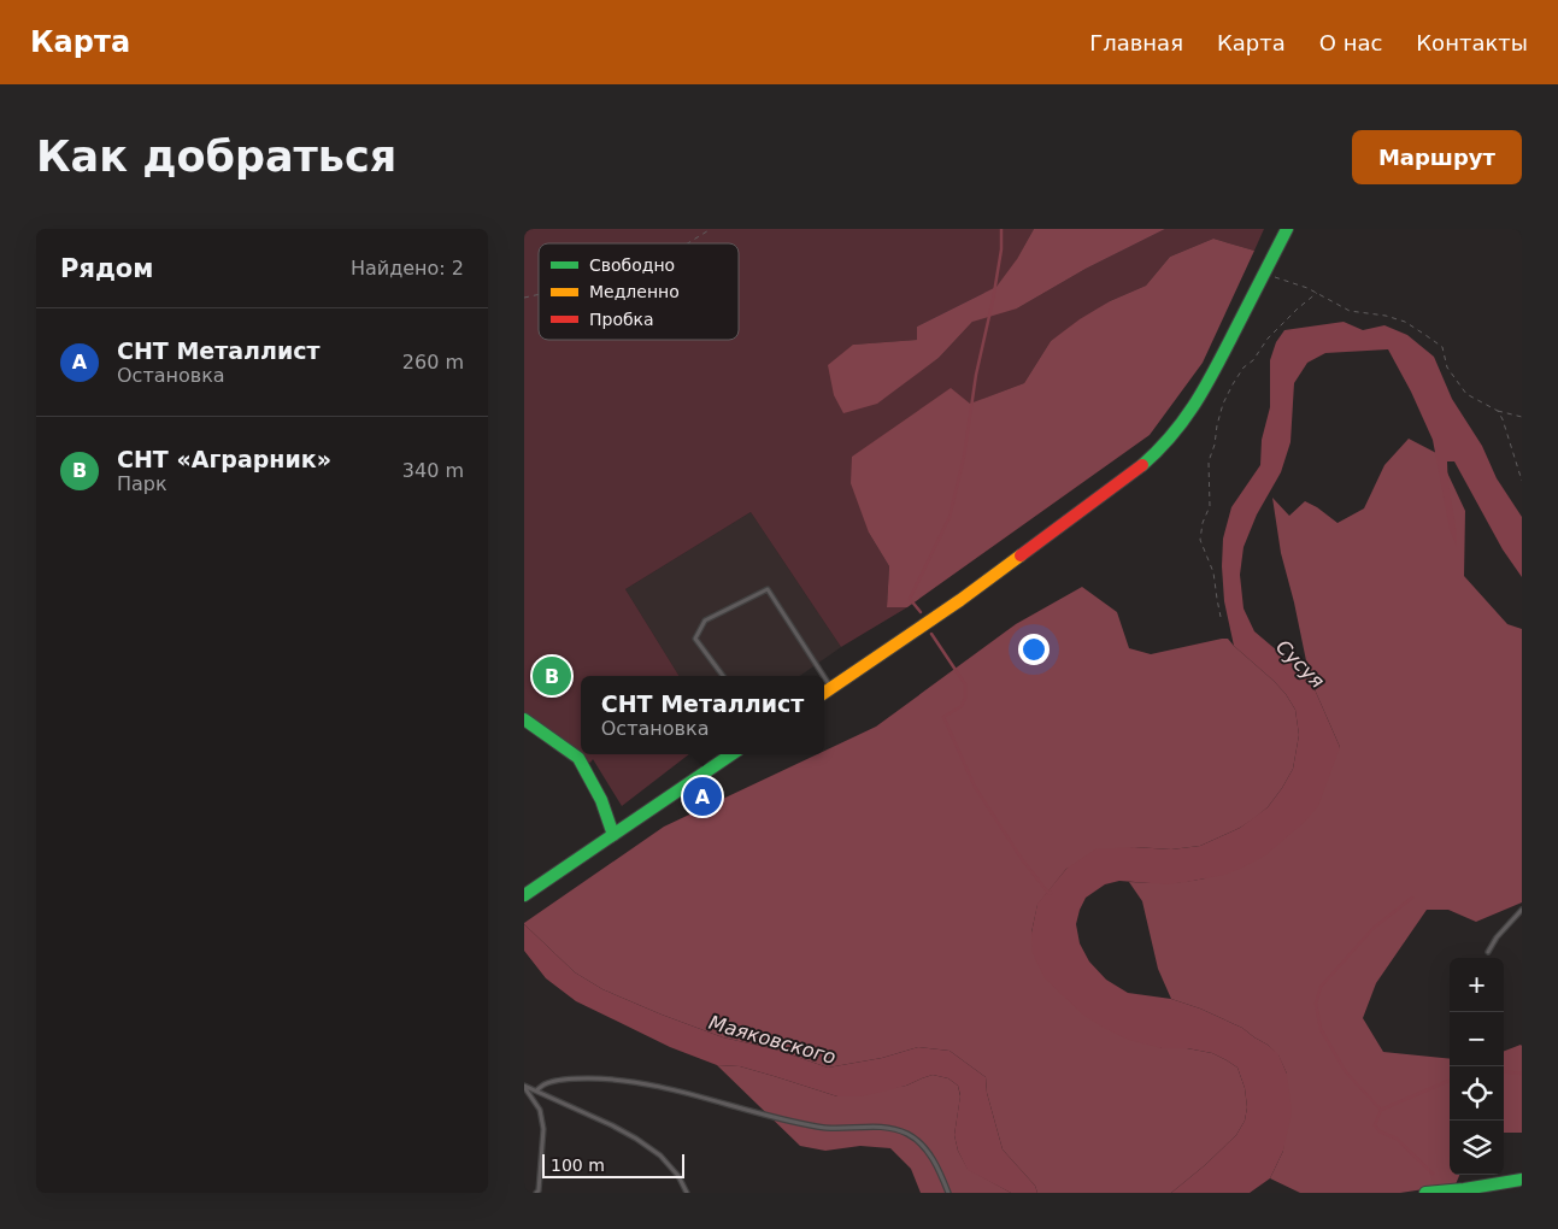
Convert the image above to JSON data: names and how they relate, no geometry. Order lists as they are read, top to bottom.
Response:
{
  "water": ["Сусуя", "Маяковского"],
  "legend": ["Свободно", "Медленно", "Пробка"],
  "scale_bar": "100 m",
  "page": {
    "header": "Карта",
    "nav": [
      "Главная",
      "Карта",
      "О нас",
      "Контакты"
    ],
    "buttons": "Маршрут",
    "title": "Как добраться",
    "heading": ["Рядом", "Найдено: 2"],
    "list": [
      {
        "mark": "A",
        "name": "СНТ Металлист",
        "note": "Остановка",
        "value": "260 m"
      },
      {
        "mark": "B",
        "name": "СНТ «Аграрник»",
        "note": "Парк",
        "value": "340 m"
      }
    ],
    "pins": ["B", "A"],
    "popup": ["СНТ Металлист", "Остановка"],
    "map_buttons": ["+", "−"],
    "scale": "100 m"
  }
}
